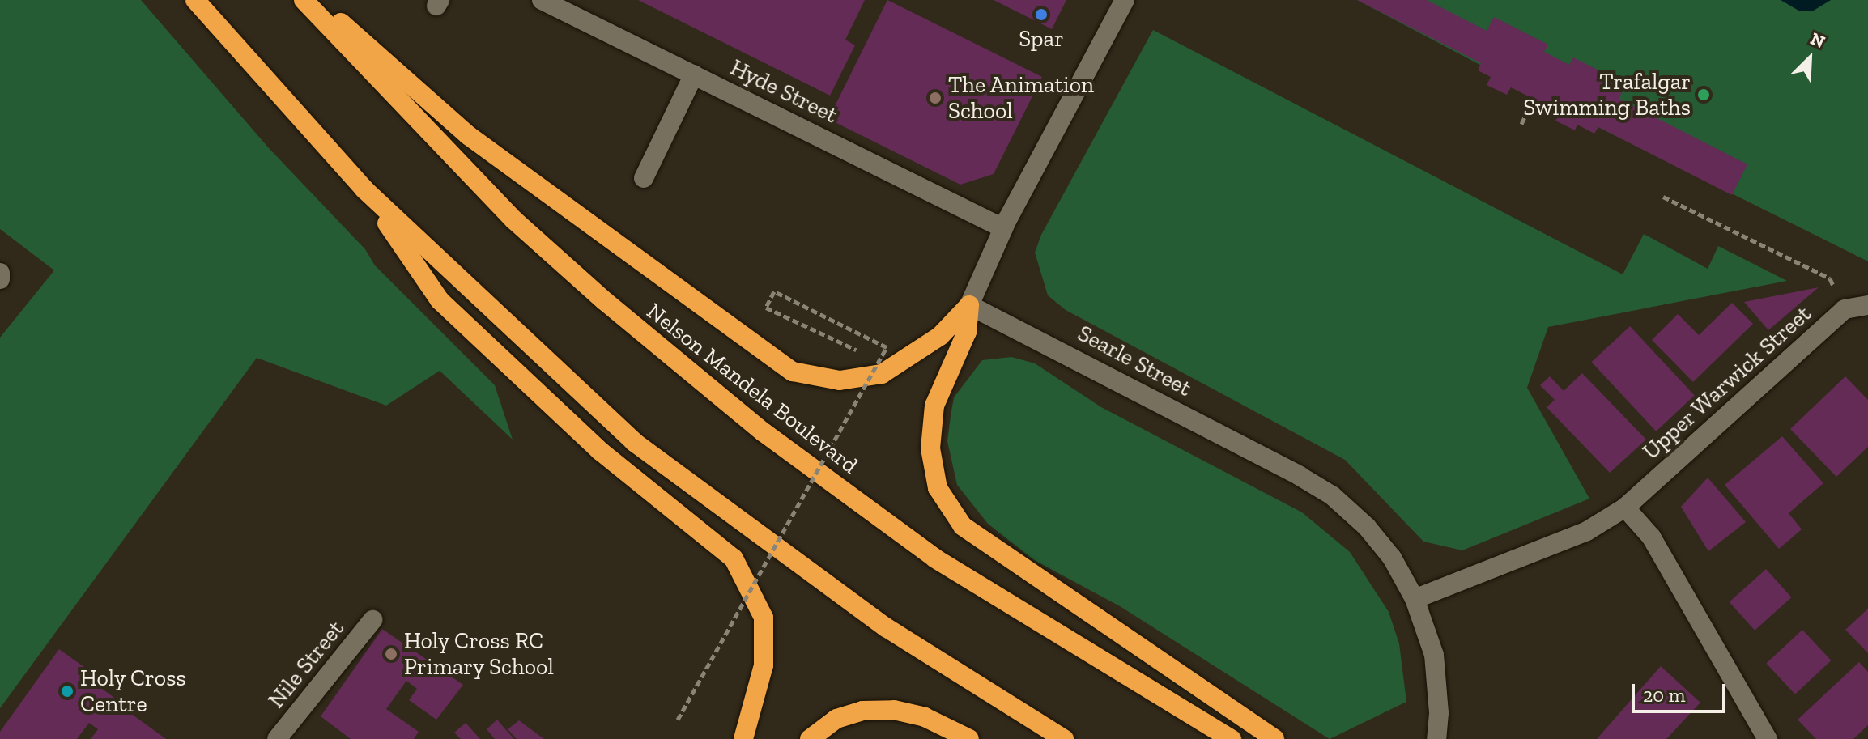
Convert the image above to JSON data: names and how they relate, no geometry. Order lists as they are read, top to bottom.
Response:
{
  "streets": {
    "highway": ["Nelson Mandela Boulevard"],
    "street": [
      "Hyde Street",
      "Searle Street",
      "Upper Warwick Street",
      "Nile Street"
    ]
  },
  "crossings": [
    ["Searle Street", "Upper Warwick Street"]
  ],
  "places": [
    "Spar",
    "Trafalgar Swimming Baths",
    "The Animation School",
    "Holy Cross RC Primary School",
    "Holy Cross Centre"
  ],
  "scale_bar": "20 m",
  "north": "top right"
}
